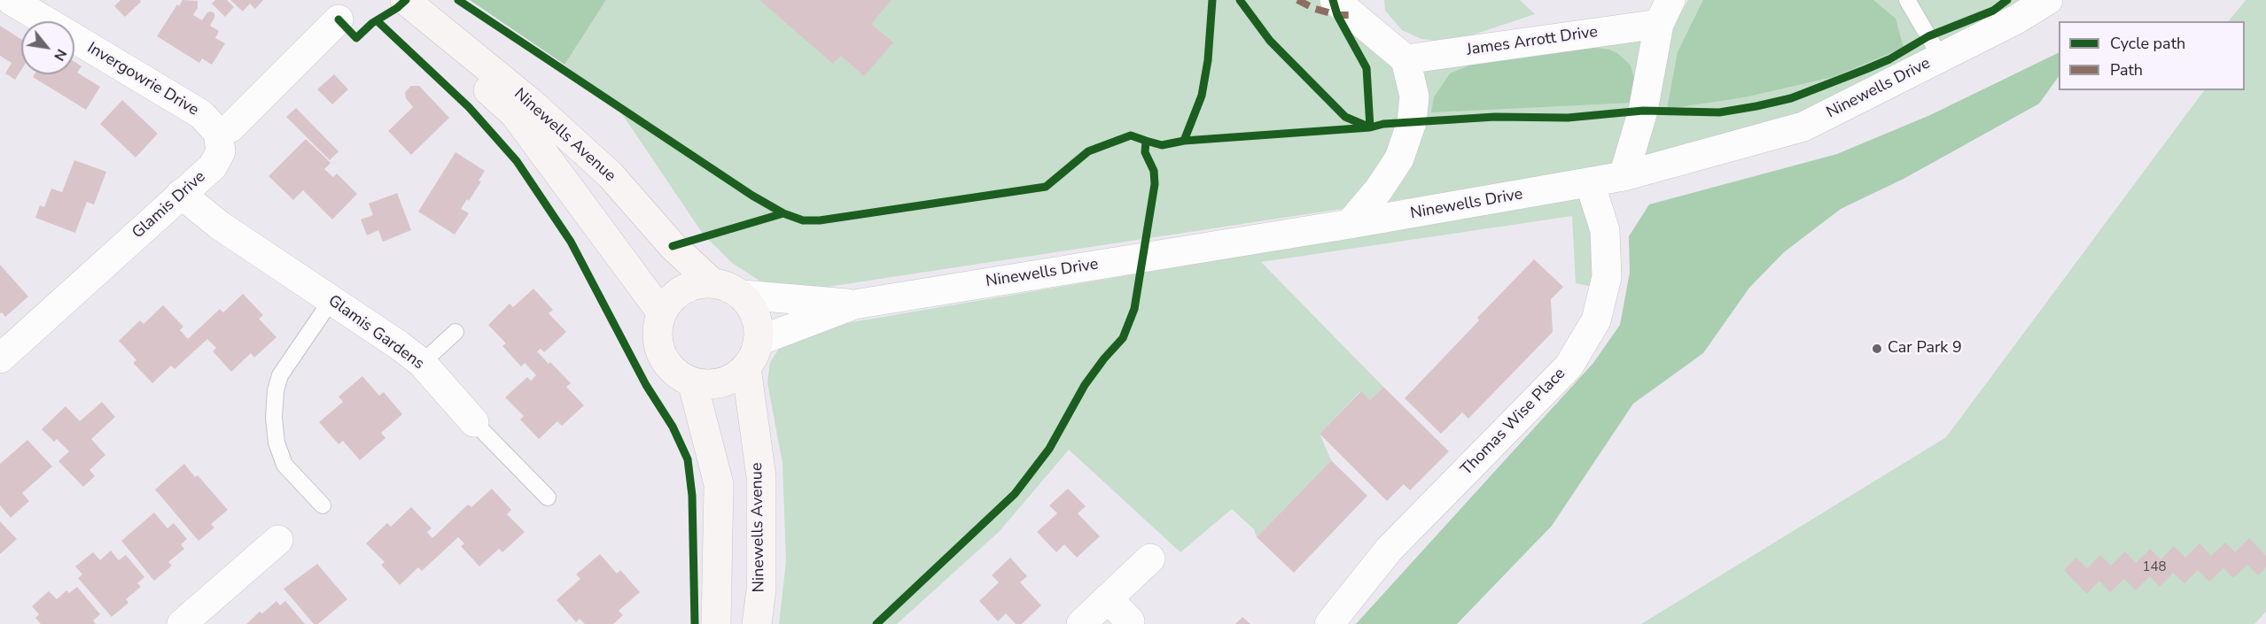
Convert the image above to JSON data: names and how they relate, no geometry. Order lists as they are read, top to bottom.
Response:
{
  "streets": {
    "street": [
      "James Arrott Drive",
      "Invergowrie Drive",
      "Ninewells Drive",
      "Ninewells Avenue",
      "Glamis Drive",
      "Glamis Gardens",
      "Thomas Wise Place"
    ]
  },
  "crossings": [
    ["James Arrott Drive", "Ninewells Drive"],
    ["Invergowrie Drive", "Glamis Drive"],
    ["Ninewells Drive", "Ninewells Avenue"],
    ["Ninewells Drive", "Thomas Wise Place"],
    ["Glamis Drive", "Glamis Gardens"]
  ],
  "places": ["Car Park 9"],
  "house_numbers": ["148"],
  "legend": ["Cycle path", "Path"],
  "north": "bottom right"
}
